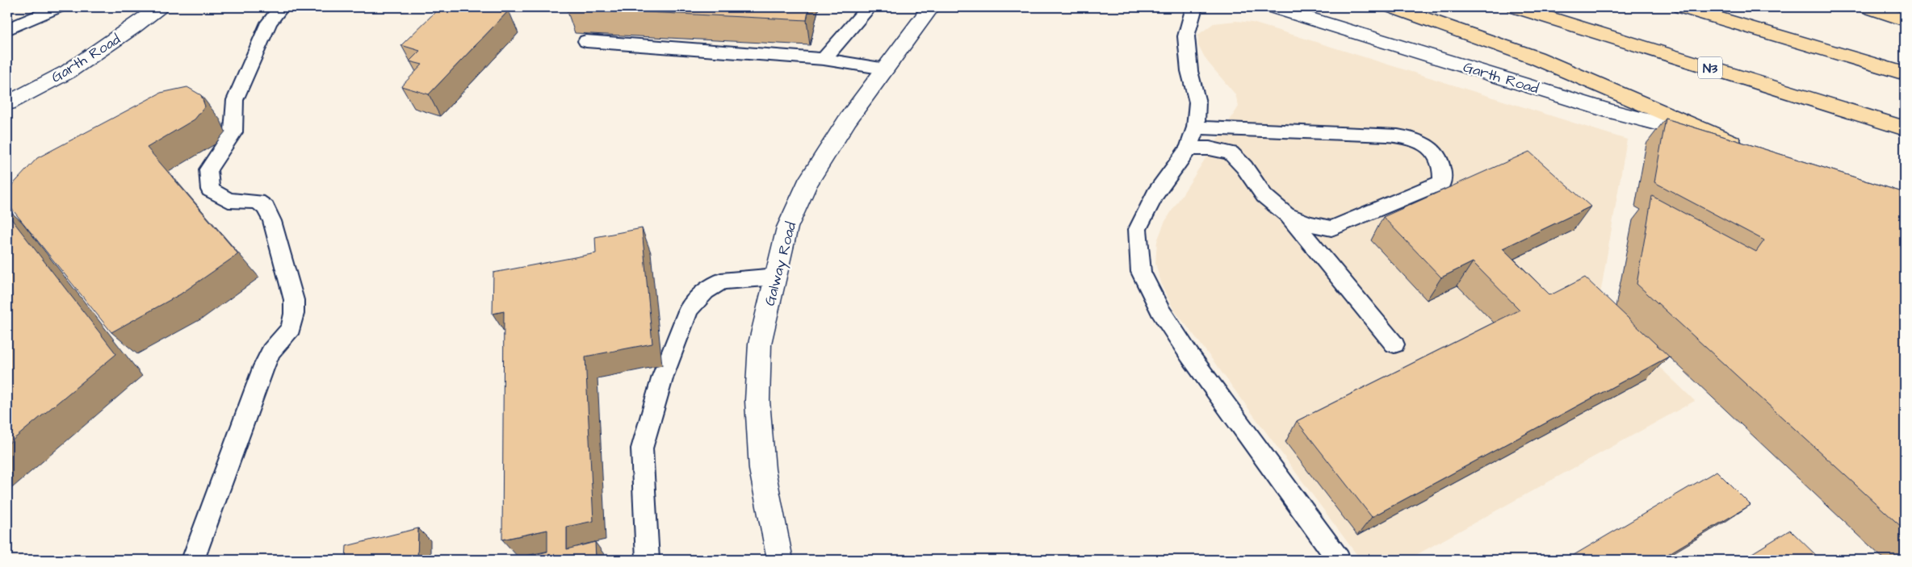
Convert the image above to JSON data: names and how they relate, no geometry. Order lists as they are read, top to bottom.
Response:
{
  "streets": {
    "highway": ["N3"],
    "street": ["Garth Road", "Galway Road"]
  }
}
